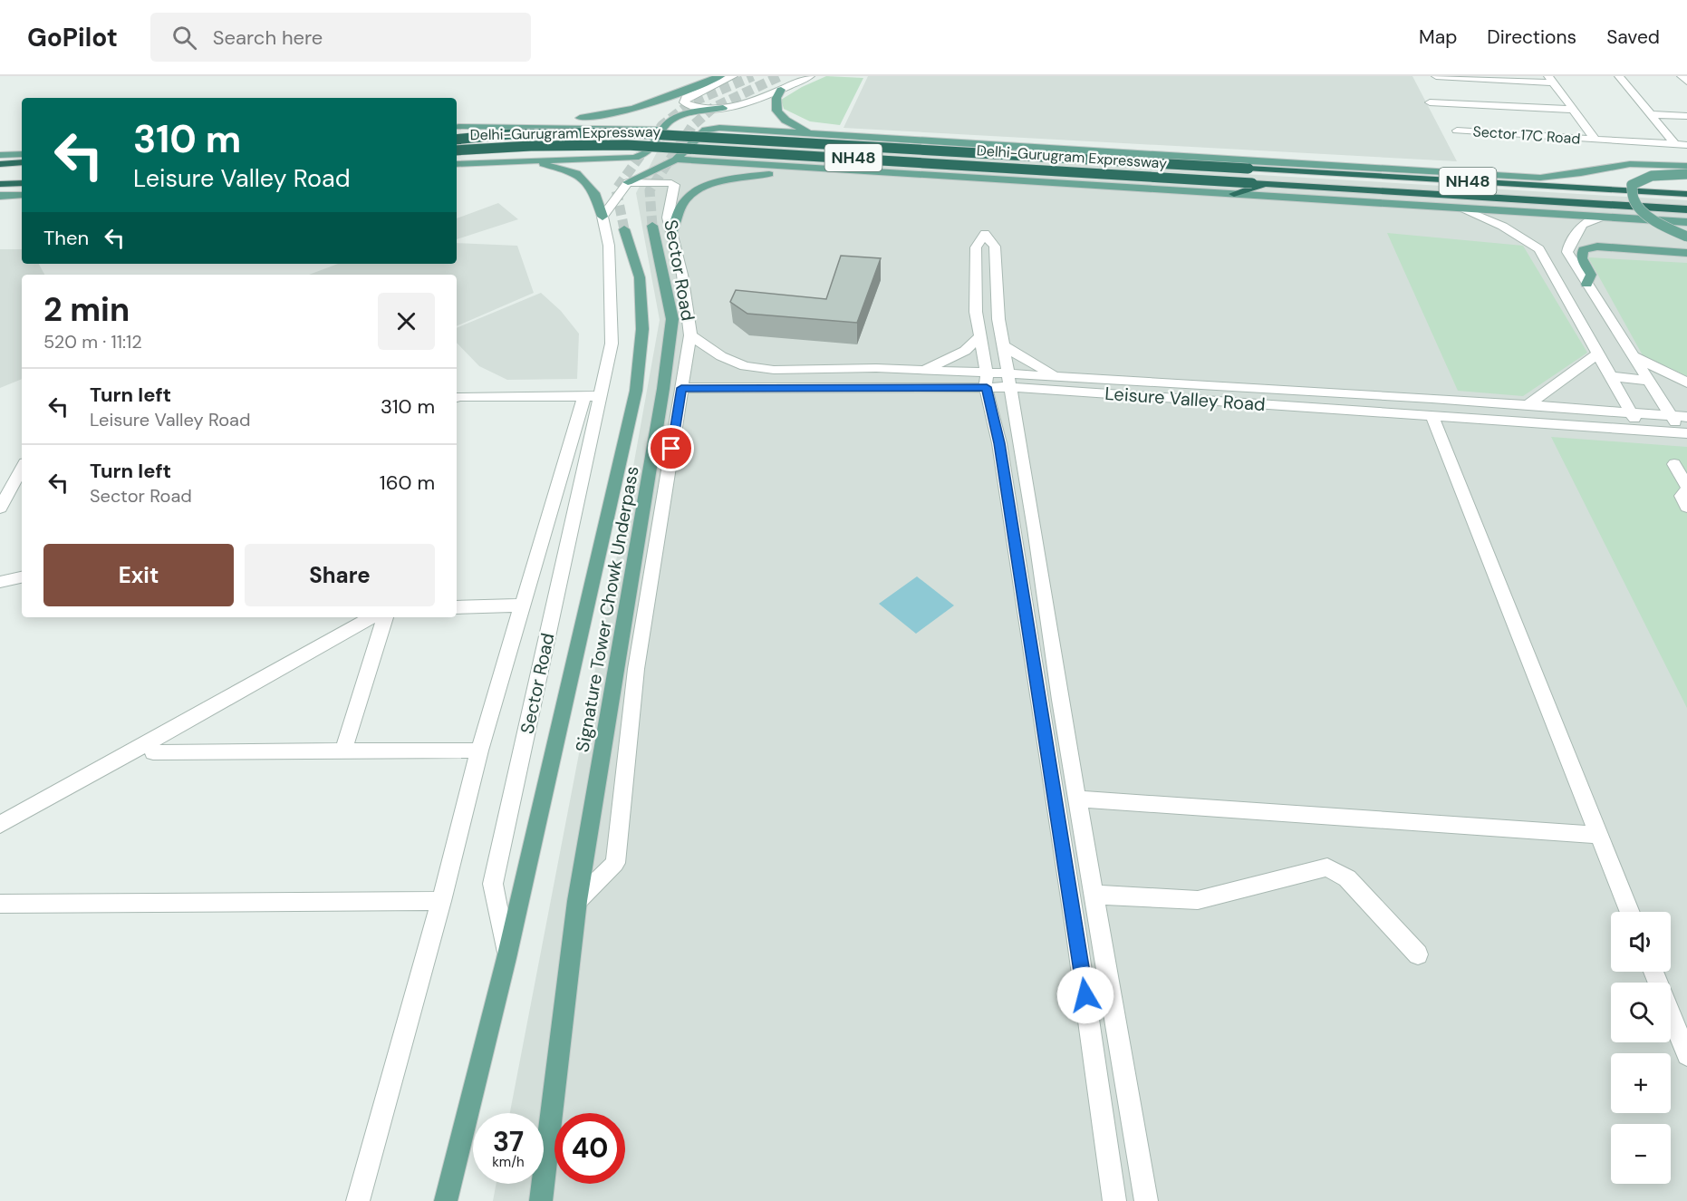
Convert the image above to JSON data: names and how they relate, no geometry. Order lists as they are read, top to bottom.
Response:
{
  "streets": {
    "highway": ["Delhi-Gurugram Expressway", "NH48"],
    "main road": ["Sector Road", "Signature Tower Chowk Underpass"],
    "street": ["Sector 17C Road", "Leisure Valley Road"]
  },
  "crossings": [
    ["Sector Road", "Leisure Valley Road"],
    ["Sector Road", "Signature Tower Chowk Underpass"]
  ],
  "page": {
    "header": "GoPilot",
    "search": "Search here",
    "nav": ["Map", "Directions", "Saved"],
    "turn": ["310 m", "Leisure Valley Road"],
    "then": "Then",
    "heading": ["2 min", "520 m · 11:12"],
    "list": [
      {
        "name": "Turn left",
        "note": "Leisure Valley Road",
        "value": "310 m"
      },
      {
        "name": "Turn left",
        "note": "Sector Road",
        "value": "160 m"
      }
    ],
    "buttons": ["Exit", "Share"],
    "map_buttons": ["+", "−"],
    "speed": "37 km/h",
    "limit": "40"
  }
}
